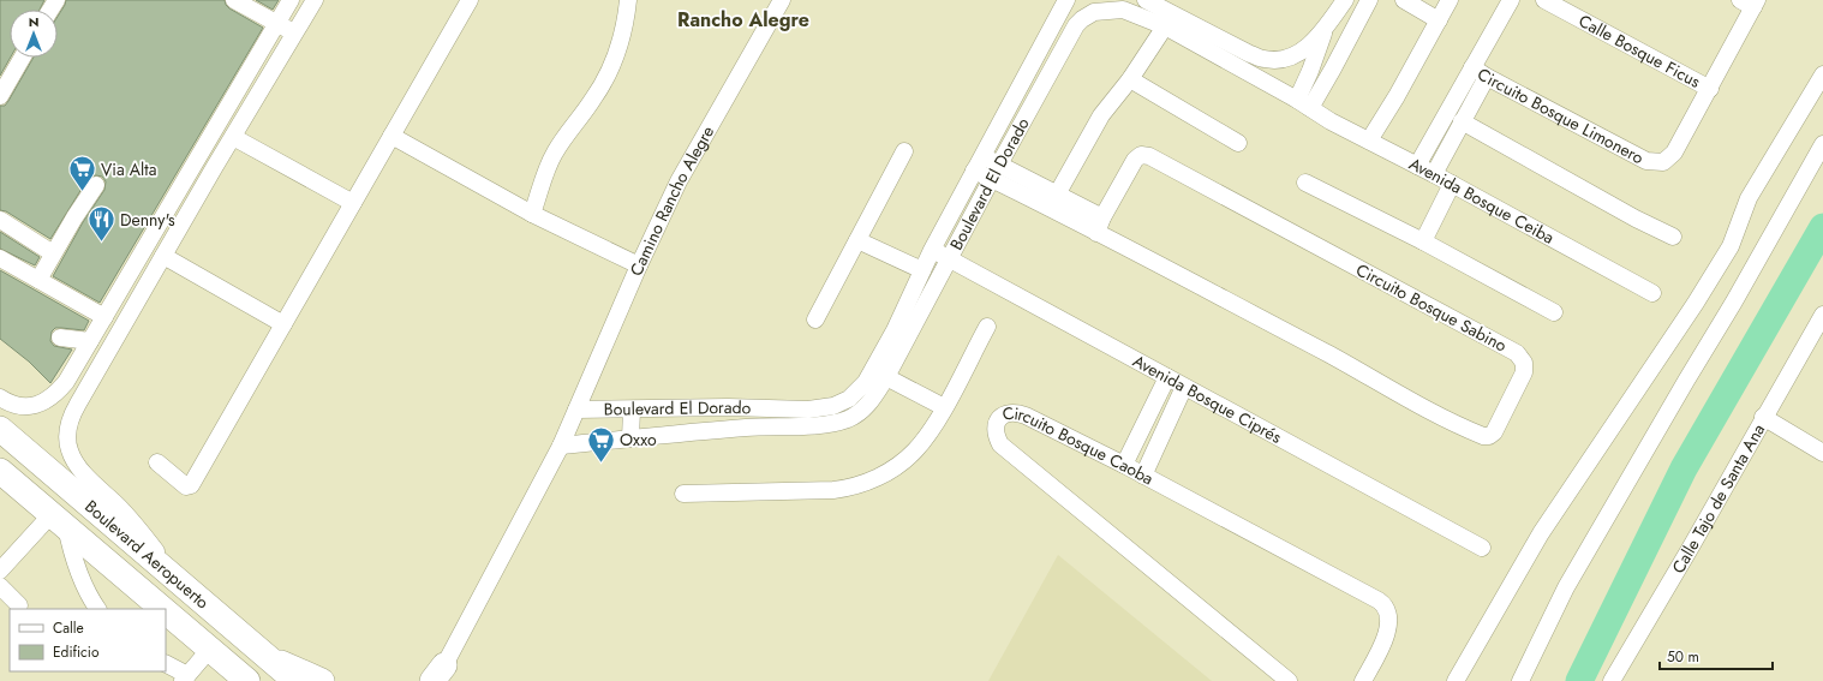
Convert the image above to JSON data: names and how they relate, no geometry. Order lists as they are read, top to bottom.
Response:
{
  "streets": {
    "highway": ["Boulevard Aeropuerto"],
    "street": [
      "Calle Bosque Ficus",
      "Circuito Bosque Limonero",
      "Boulevard El Dorado",
      "Camino Rancho Alegre",
      "Avenida Bosque Ceiba",
      "Circuito Bosque Sabino",
      "Avenida Bosque Ciprés",
      "Circuito Bosque Caoba",
      "Calle Tajo de Santa Ana"
    ]
  },
  "crossings": [
    ["Calle Bosque Ficus", "Circuito Bosque Limonero"],
    ["Boulevard El Dorado", "Camino Rancho Alegre"],
    ["Boulevard El Dorado", "Avenida Bosque Ceiba"],
    ["Boulevard El Dorado", "Circuito Bosque Sabino"],
    ["Boulevard El Dorado", "Avenida Bosque Ciprés"]
  ],
  "districts": ["Rancho Alegre"],
  "places": {
    "supermarket": ["Via Alta", "Oxxo"],
    "restaurant": ["Denny's"]
  },
  "legend": ["Calle", "Edificio"],
  "scale_bar": "50 m",
  "north": "top"
}
